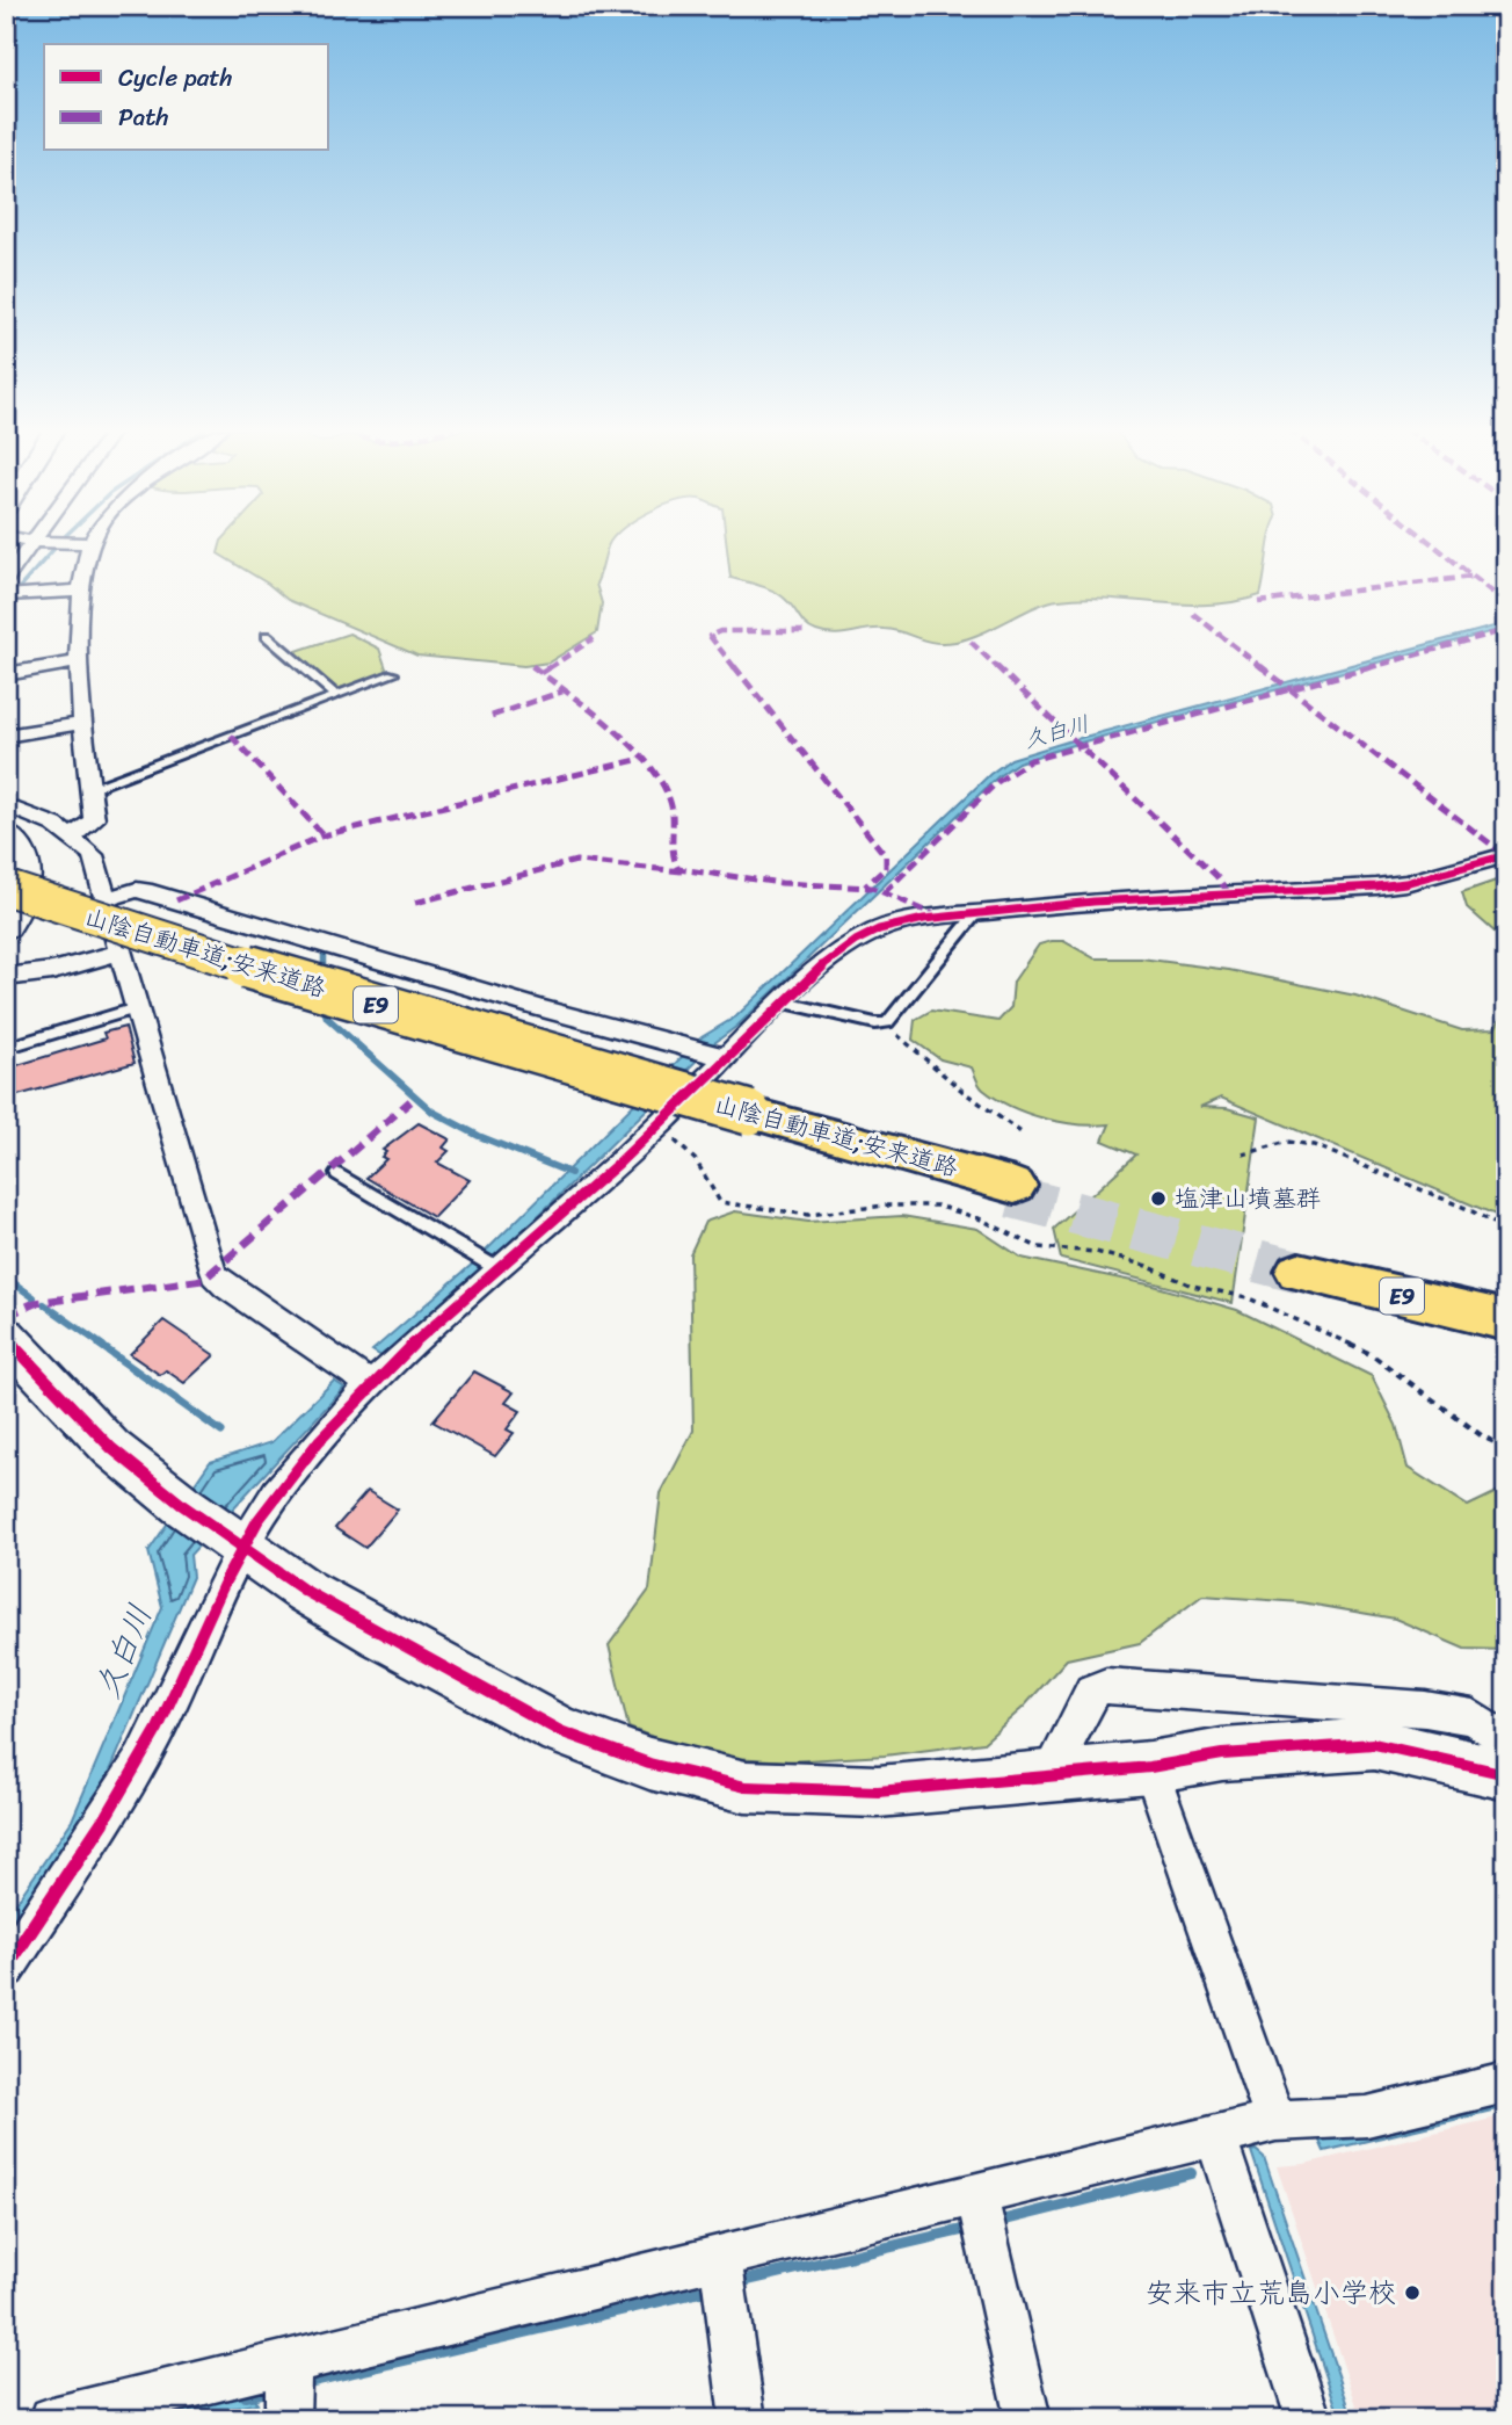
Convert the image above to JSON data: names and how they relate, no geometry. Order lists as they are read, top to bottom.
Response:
{
  "streets": {
    "highway": ["山陰自動車道;安来道路", "E9"]
  },
  "water": ["久白川"],
  "places": ["塩津山墳墓群", "安来市立荒島小学校"],
  "legend": ["Cycle path", "Path"]
}
